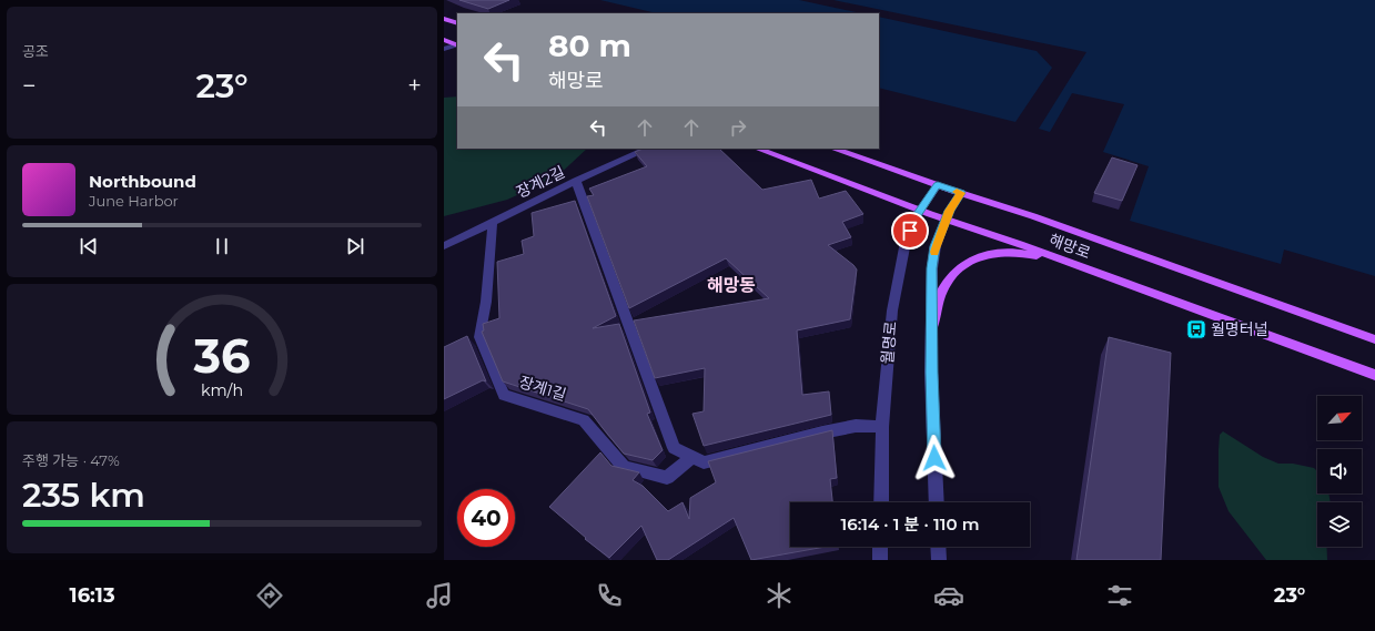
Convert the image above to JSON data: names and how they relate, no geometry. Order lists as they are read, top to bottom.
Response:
{
  "streets": {
    "main road": ["해망로"],
    "street": ["장계2길", "월명로", "장계1길"]
  },
  "crossings": [
    ["해망로", "월명로"]
  ],
  "districts": ["해망동"],
  "places": {
    "bus stop": ["월명터널"]
  },
  "north": "top right",
  "page": {
    "tile": [
      "공조",
      ["주행 가능 · 47%", "235 km"]
    ],
    "turn": ["80 m", "해망로"],
    "heat": ["−", "23°", "+"],
    "song": ["Northbound", "June Harbor"],
    "limit": "40",
    "trip": "16:14 · 1 분 · 110 m",
    "tabs": ["16:13", "23°"],
    "gauge": ["36", "km/h"]
  }
}
